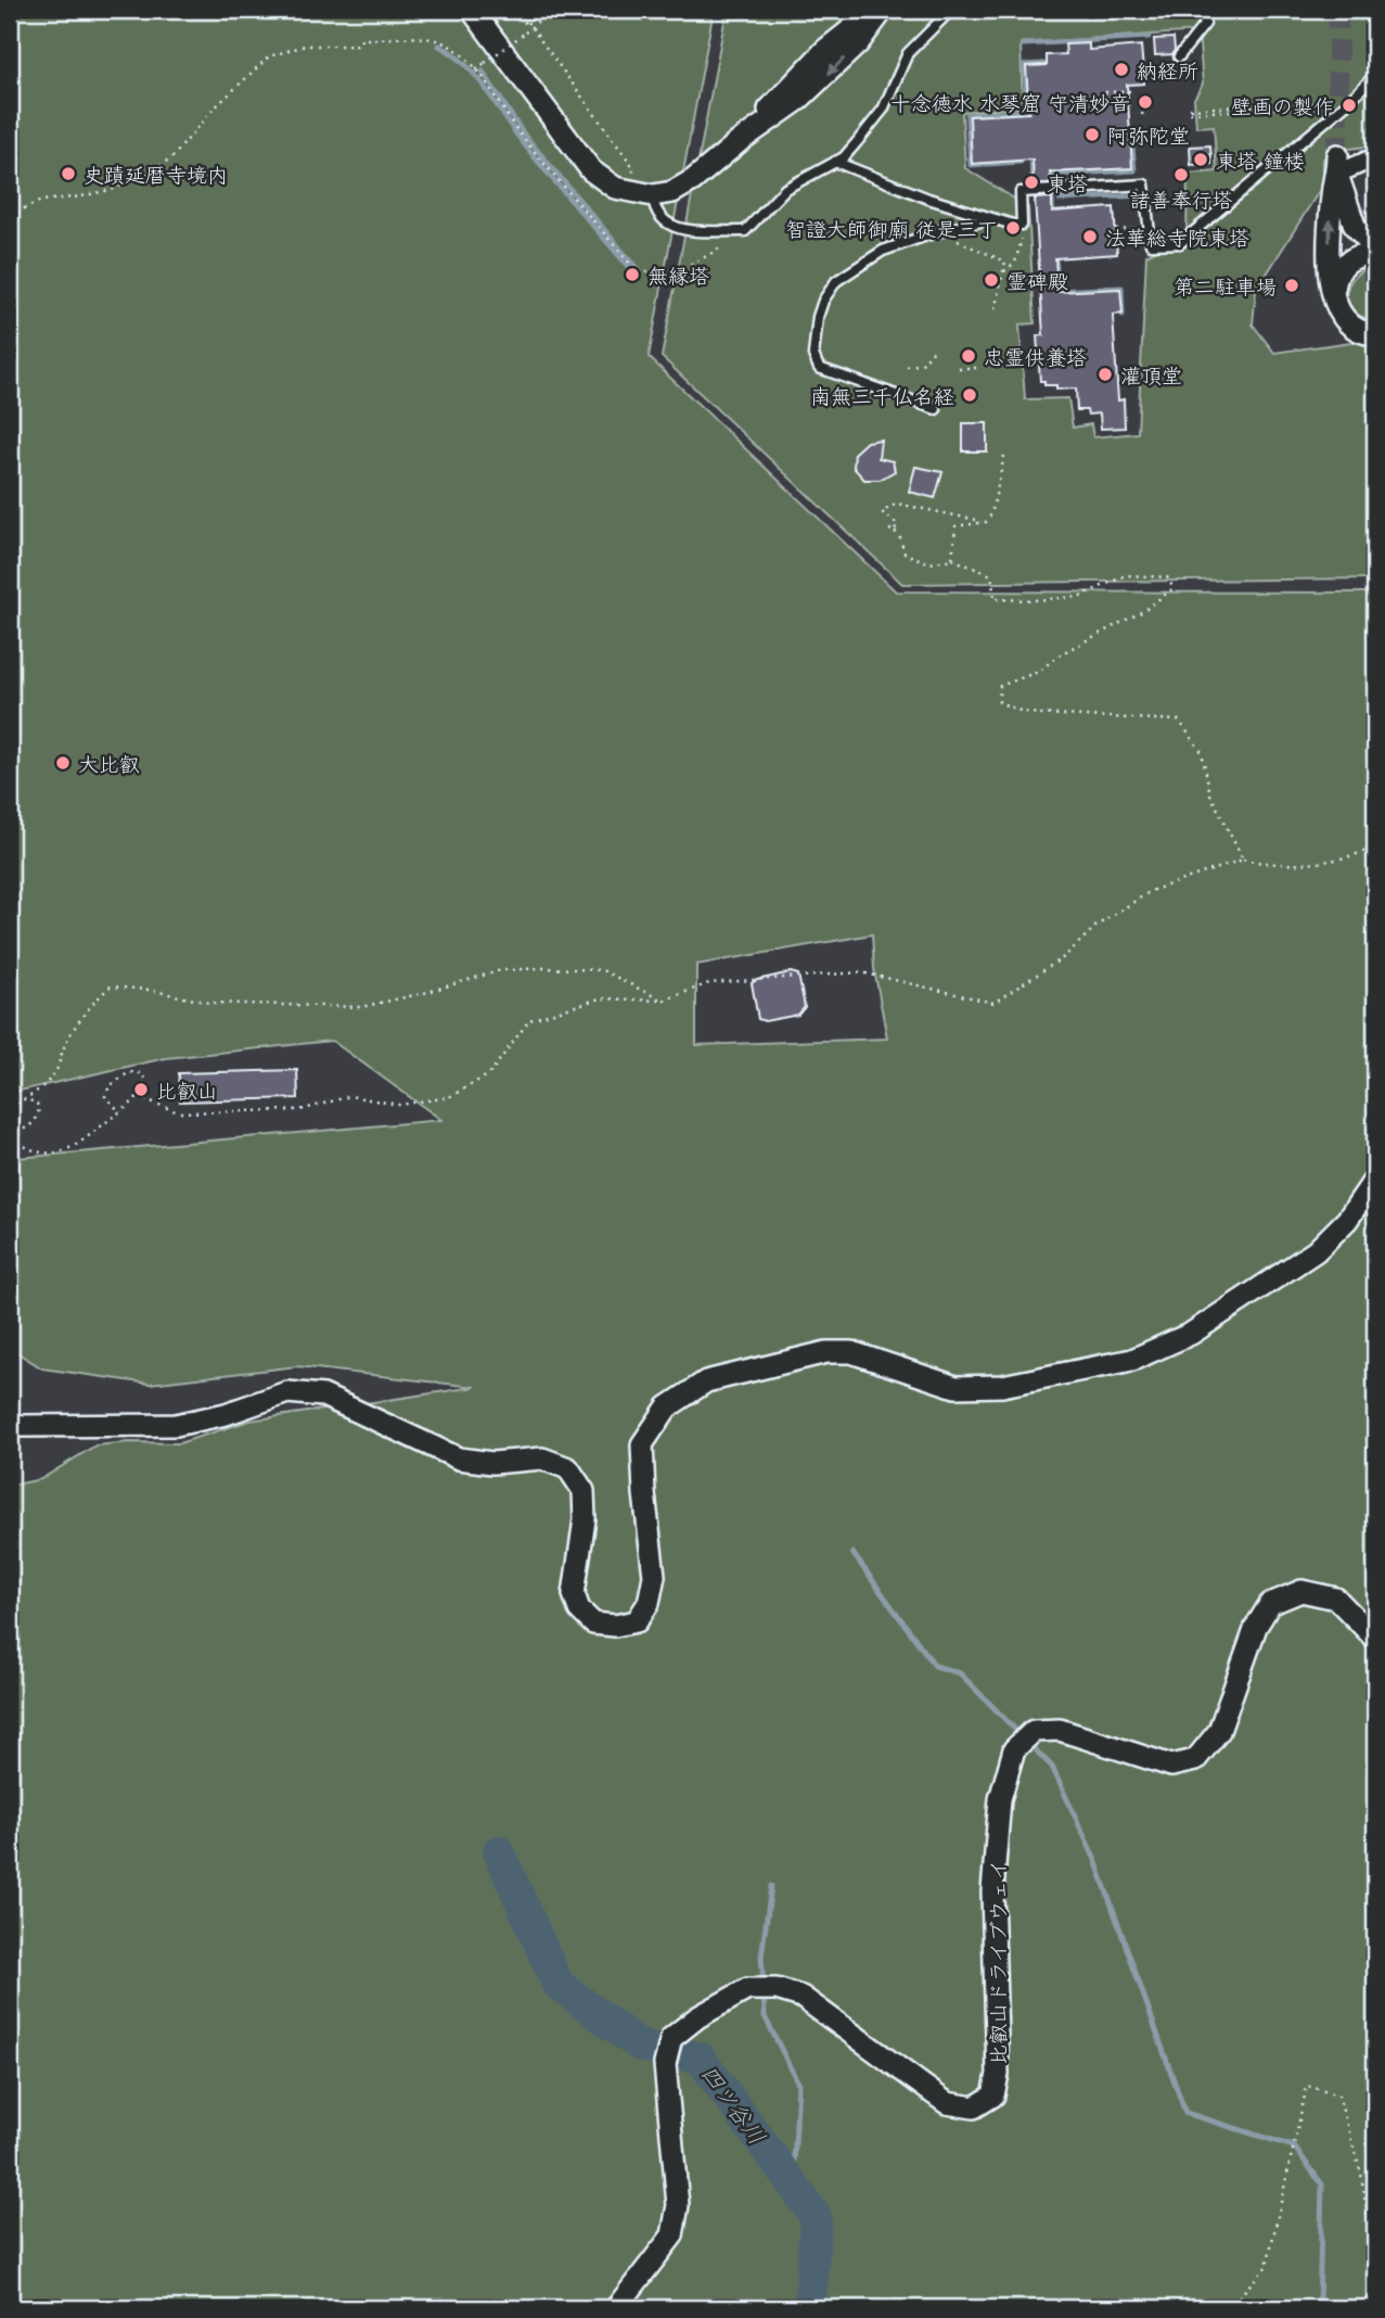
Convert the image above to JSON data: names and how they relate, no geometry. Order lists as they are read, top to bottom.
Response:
{
  "streets": {
    "street": ["比叡山ドライブウェイ"]
  },
  "water": ["四ツ谷川"],
  "places": [
    "納経所",
    "十念徳水 水琴窟 守清妙音",
    "壁画の製作",
    "阿弥陀堂",
    "東塔 鐘楼",
    "史蹟延暦寺境内",
    "諸善奉行塔",
    "東塔",
    "智證大師御廟 従是三丁",
    "法華総寺院東塔",
    "無縁塔",
    "霊碑殿",
    "第二駐車場",
    "忠霊供養塔",
    "灌頂堂",
    "南無三千仏名経",
    "大比叡",
    "比叡山"
  ]
}
